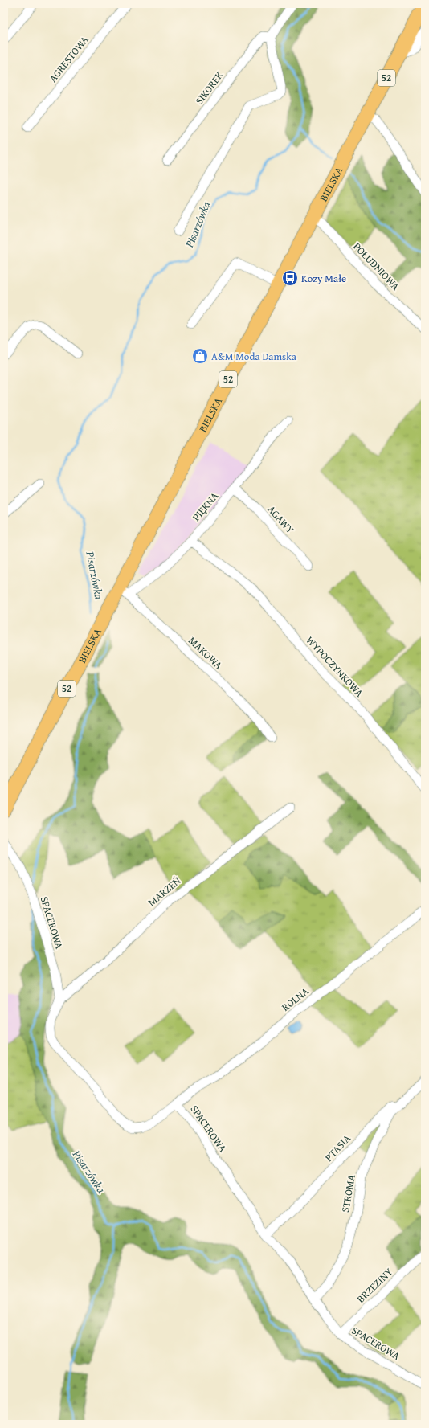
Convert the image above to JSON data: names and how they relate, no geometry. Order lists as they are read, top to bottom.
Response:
{
  "streets": {
    "main road": ["52", "BIELSKA"],
    "street": [
      "AGRESTOWA",
      "SIKOREK",
      "POŁUDNIOWA",
      "PIĘKNA",
      "AGAWY",
      "MAKOWA",
      "WYPOCZYNKOWA",
      "MARZEŃ",
      "SPACEROWA",
      "ROLNA",
      "PTASIA",
      "STROMA",
      "BRZEZINY"
    ]
  },
  "crossings": [
    ["BIELSKA", "POŁUDNIOWA"],
    ["BIELSKA", "PIĘKNA"],
    ["BIELSKA", "MAKOWA"],
    ["PIĘKNA", "AGAWY"],
    ["PIĘKNA", "MAKOWA"],
    ["PIĘKNA", "WYPOCZYNKOWA"],
    ["MARZEŃ", "SPACEROWA"],
    ["SPACEROWA", "ROLNA"],
    ["SPACEROWA", "PTASIA"],
    ["SPACEROWA", "STROMA"],
    ["SPACEROWA", "BRZEZINY"]
  ],
  "water": ["Pisarzówka"],
  "places": {
    "bus stop": ["Kozy Małe"],
    "shop": ["A&M Moda Damska"]
  }
}
